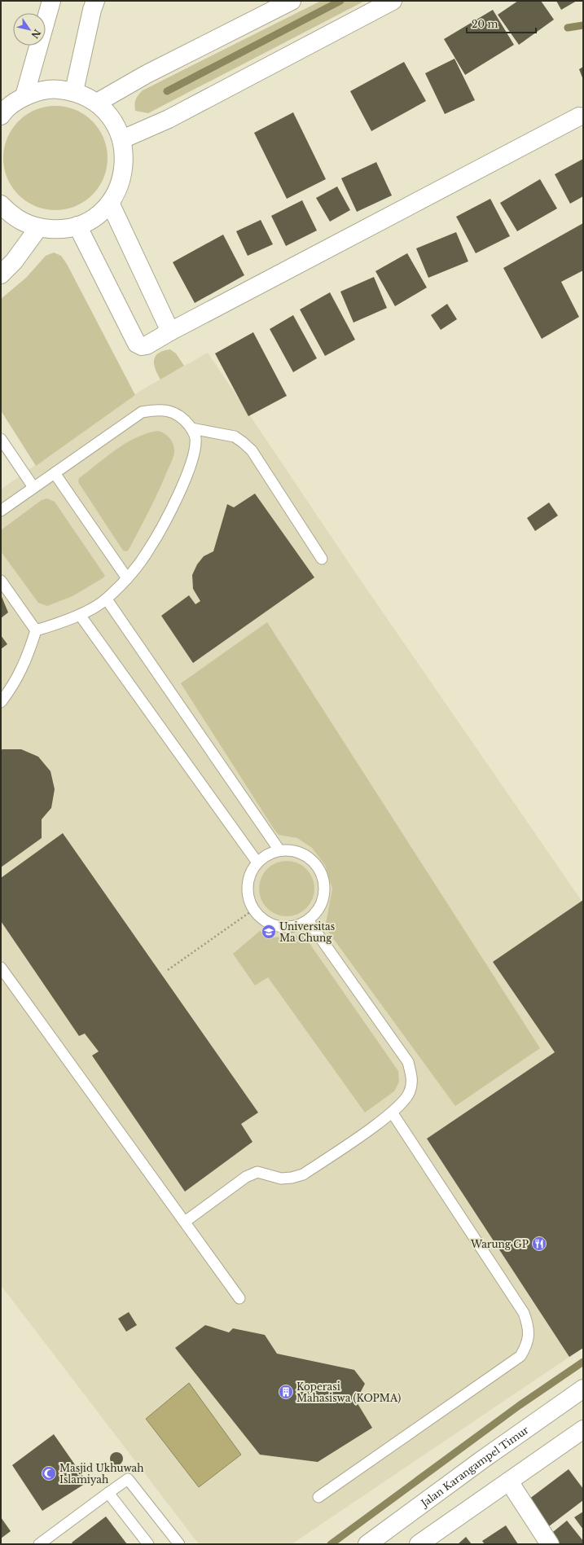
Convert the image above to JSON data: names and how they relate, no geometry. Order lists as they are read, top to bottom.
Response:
{
  "streets": {
    "street": ["Jalan Karangampel Timur"]
  },
  "places": {
    "school or university": ["Universitas Ma Chung"],
    "restaurant": ["Warung GP"],
    "building": ["Koperasi Mahasiswa (KOPMA)"],
    "mosque": ["Masjid Ukhuwah Islamiyah"]
  },
  "scale_bar": "20 m",
  "north": "bottom right"
}
